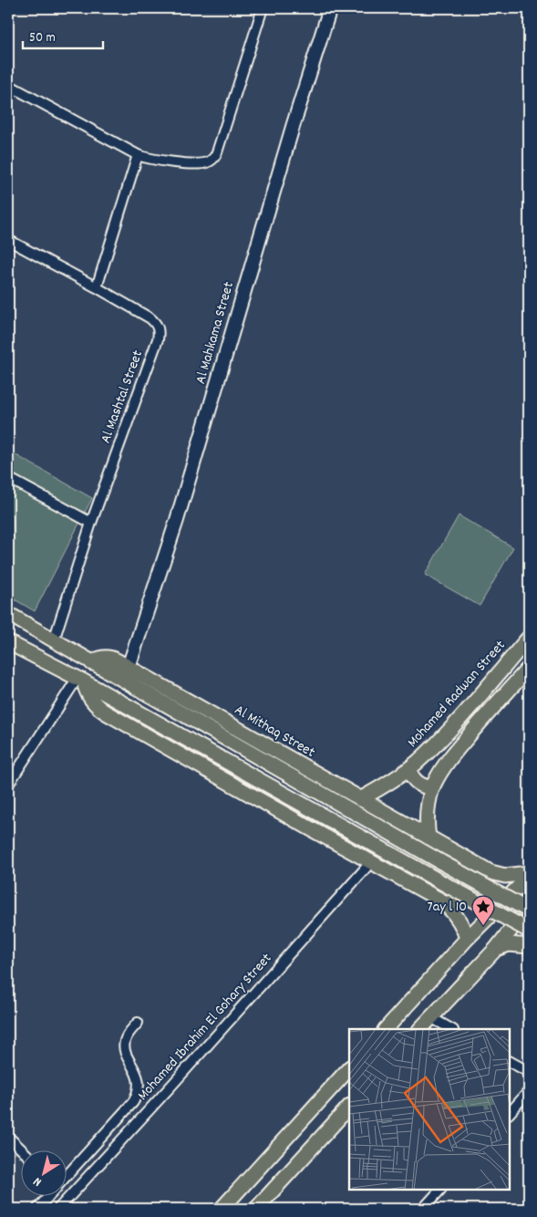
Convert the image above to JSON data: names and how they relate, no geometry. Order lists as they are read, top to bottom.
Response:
{
  "streets": {
    "main road": ["Mohamed Radwan Street", "Al Mithaq Street"],
    "street": ["Al Mahkama Street", "Al Mashtal Street", "Mohamed Ibrahim El Gohary Street"]
  },
  "crossings": [
    ["Al Mahkama Street", "Al Mithaq Street"],
    ["Mohamed Radwan Street", "Al Mithaq Street"]
  ],
  "places": {
    "place": ["7ay l 10"]
  },
  "scale_bar": "50 m",
  "north": "bottom left"
}
